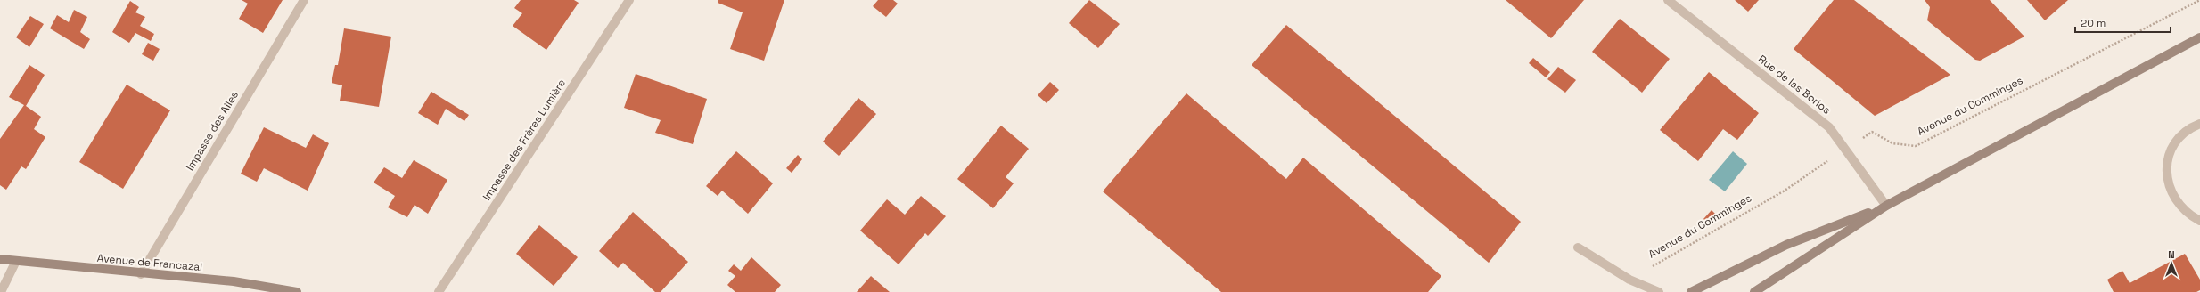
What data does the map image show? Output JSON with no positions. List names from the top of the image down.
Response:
{
  "streets": {
    "main road": ["Avenue de Francazal"],
    "street": ["Rue de las Borios", "Impasse des Ailes", "Impasse des Frères Lumière"],
    "path": ["Avenue du Comminges"]
  },
  "crossings": [
    ["Rue de las Borios", "Avenue du Comminges"],
    ["Impasse des Ailes", "Avenue de Francazal"]
  ],
  "scale_bar": "20 m",
  "north": "top"
}
